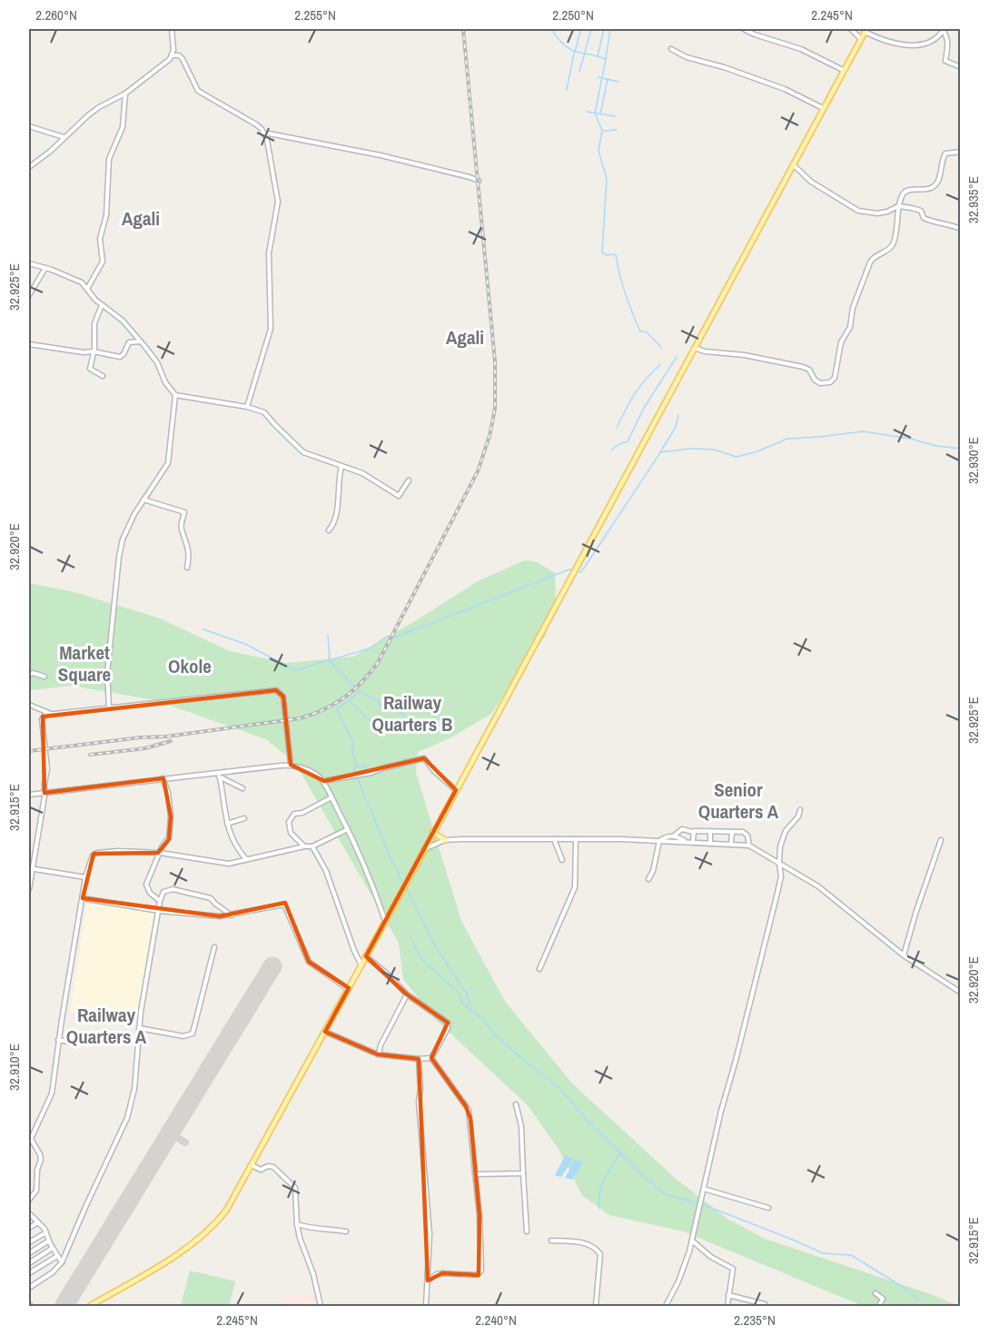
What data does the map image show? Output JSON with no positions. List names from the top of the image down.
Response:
{
  "districts": [
    "Agali",
    "Agali",
    "Market Square",
    "Okole",
    "Railway Quarters B",
    "Senior Quarters A",
    "Railway Quarters A"
  ],
  "coordinates": [
    "2.260°N",
    "2.255°N",
    "2.250°N",
    "2.245°N",
    "32.935°E",
    "32.925°E",
    "32.930°E",
    "32.920°E",
    "32.915°E",
    "32.910°E",
    "2.240°N",
    "2.235°N"
  ]
}
